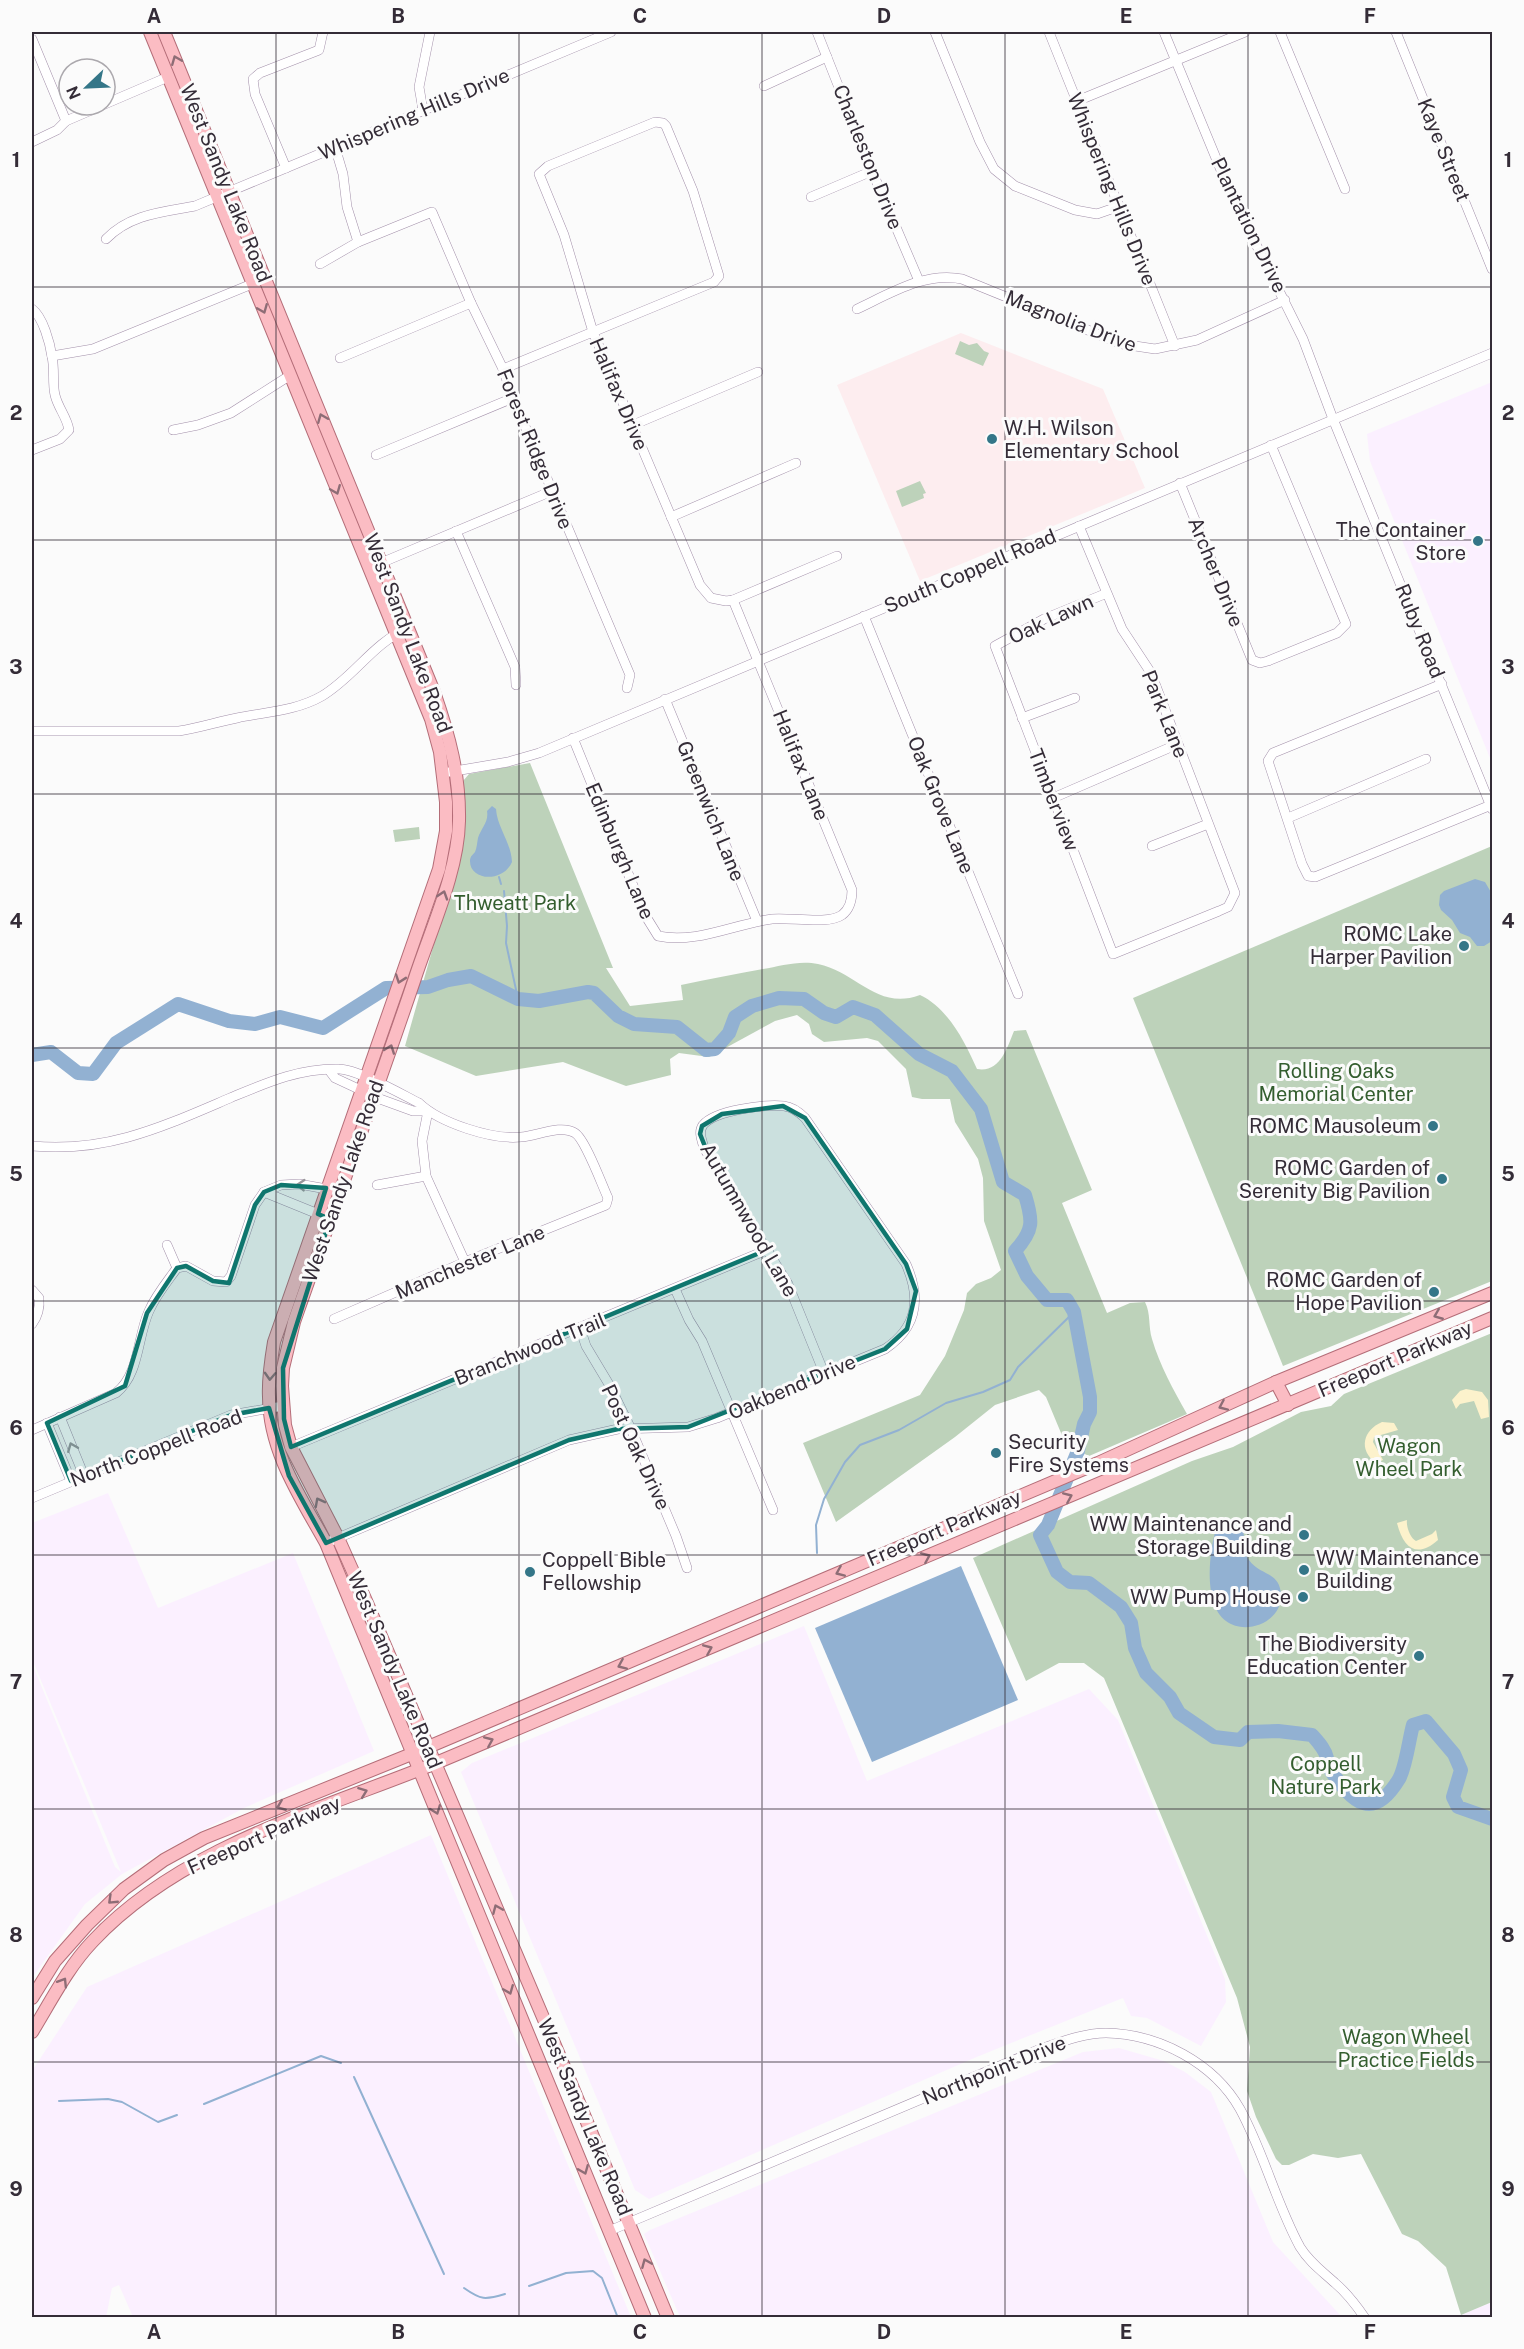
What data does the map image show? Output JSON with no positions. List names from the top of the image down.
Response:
{
  "streets": {
    "main road": ["West Sandy Lake Road", "Freeport Parkway"],
    "street": [
      "Whispering Hills Drive",
      "Kaye Street",
      "Charleston Drive",
      "Plantation Drive",
      "Magnolia Drive",
      "Halifax Drive",
      "Forest Ridge Drive",
      "South Coppell Road",
      "Archer Drive",
      "Oak Lawn",
      "Ruby Road",
      "Park Lane",
      "Halifax Lane",
      "Timberview",
      "Oak Grove Lane",
      "Greenwich Lane",
      "Edinburgh Lane",
      "Autumnwood Lane",
      "Manchester Lane",
      "Branchwood Trail",
      "Oakbend Drive",
      "Post Oak Drive",
      "North Coppell Road",
      "Northpoint Drive"
    ]
  },
  "crossings": [
    ["Whispering Hills Drive", "West Sandy Lake Road"],
    ["Whispering Hills Drive", "Magnolia Drive"],
    ["Charleston Drive", "Magnolia Drive"],
    ["West Sandy Lake Road", "South Coppell Road"],
    ["West Sandy Lake Road", "Branchwood Trail"],
    ["West Sandy Lake Road", "Freeport Parkway"],
    ["West Sandy Lake Road", "Oakbend Drive"],
    ["West Sandy Lake Road", "North Coppell Road"],
    ["West Sandy Lake Road", "Northpoint Drive"],
    ["Plantation Drive", "Magnolia Drive"],
    ["Plantation Drive", "South Coppell Road"],
    ["Plantation Drive", "Ruby Road"],
    ["Halifax Drive", "Halifax Lane"],
    ["South Coppell Road", "Archer Drive"],
    ["South Coppell Road", "Ruby Road"],
    ["South Coppell Road", "Park Lane"],
    ["South Coppell Road", "Halifax Lane"],
    ["South Coppell Road", "Oak Grove Lane"],
    ["South Coppell Road", "Greenwich Lane"],
    ["South Coppell Road", "Edinburgh Lane"],
    ["Oak Lawn", "Park Lane"],
    ["Oak Lawn", "Timberview"],
    ["Park Lane", "Timberview"],
    ["Halifax Lane", "Edinburgh Lane"],
    ["Greenwich Lane", "Edinburgh Lane"],
    ["Autumnwood Lane", "Branchwood Trail"],
    ["Autumnwood Lane", "Oakbend Drive"],
    ["Branchwood Trail", "Post Oak Drive"],
    ["Oakbend Drive", "Post Oak Drive"]
  ],
  "parks": [
    "Thweatt Park",
    "Rolling Oaks Memorial Center",
    "Wagon Wheel Park",
    "Coppell Nature Park",
    "Wagon Wheel Practice Fields"
  ],
  "places": [
    "W.H. Wilson Elementary School",
    "The Container Store",
    "ROMC Lake Harper Pavilion",
    "ROMC Mausoleum",
    "ROMC Garden of Serenity Big Pavilion",
    "ROMC Garden of Hope Pavilion",
    "Security Fire Systems",
    "WW Maintenance and Storage Building",
    "WW Maintenance Building",
    "Coppell Bible Fellowship",
    "WW Pump House",
    "The Biodiversity Education Center"
  ],
  "north": "bottom left",
  "grid": {
    "columns": [
      "A",
      "B",
      "C",
      "D",
      "E",
      "F"
    ],
    "rows": [
      "1",
      "2",
      "3",
      "4",
      "5",
      "6",
      "7",
      "8",
      "9"
    ]
  }
}
